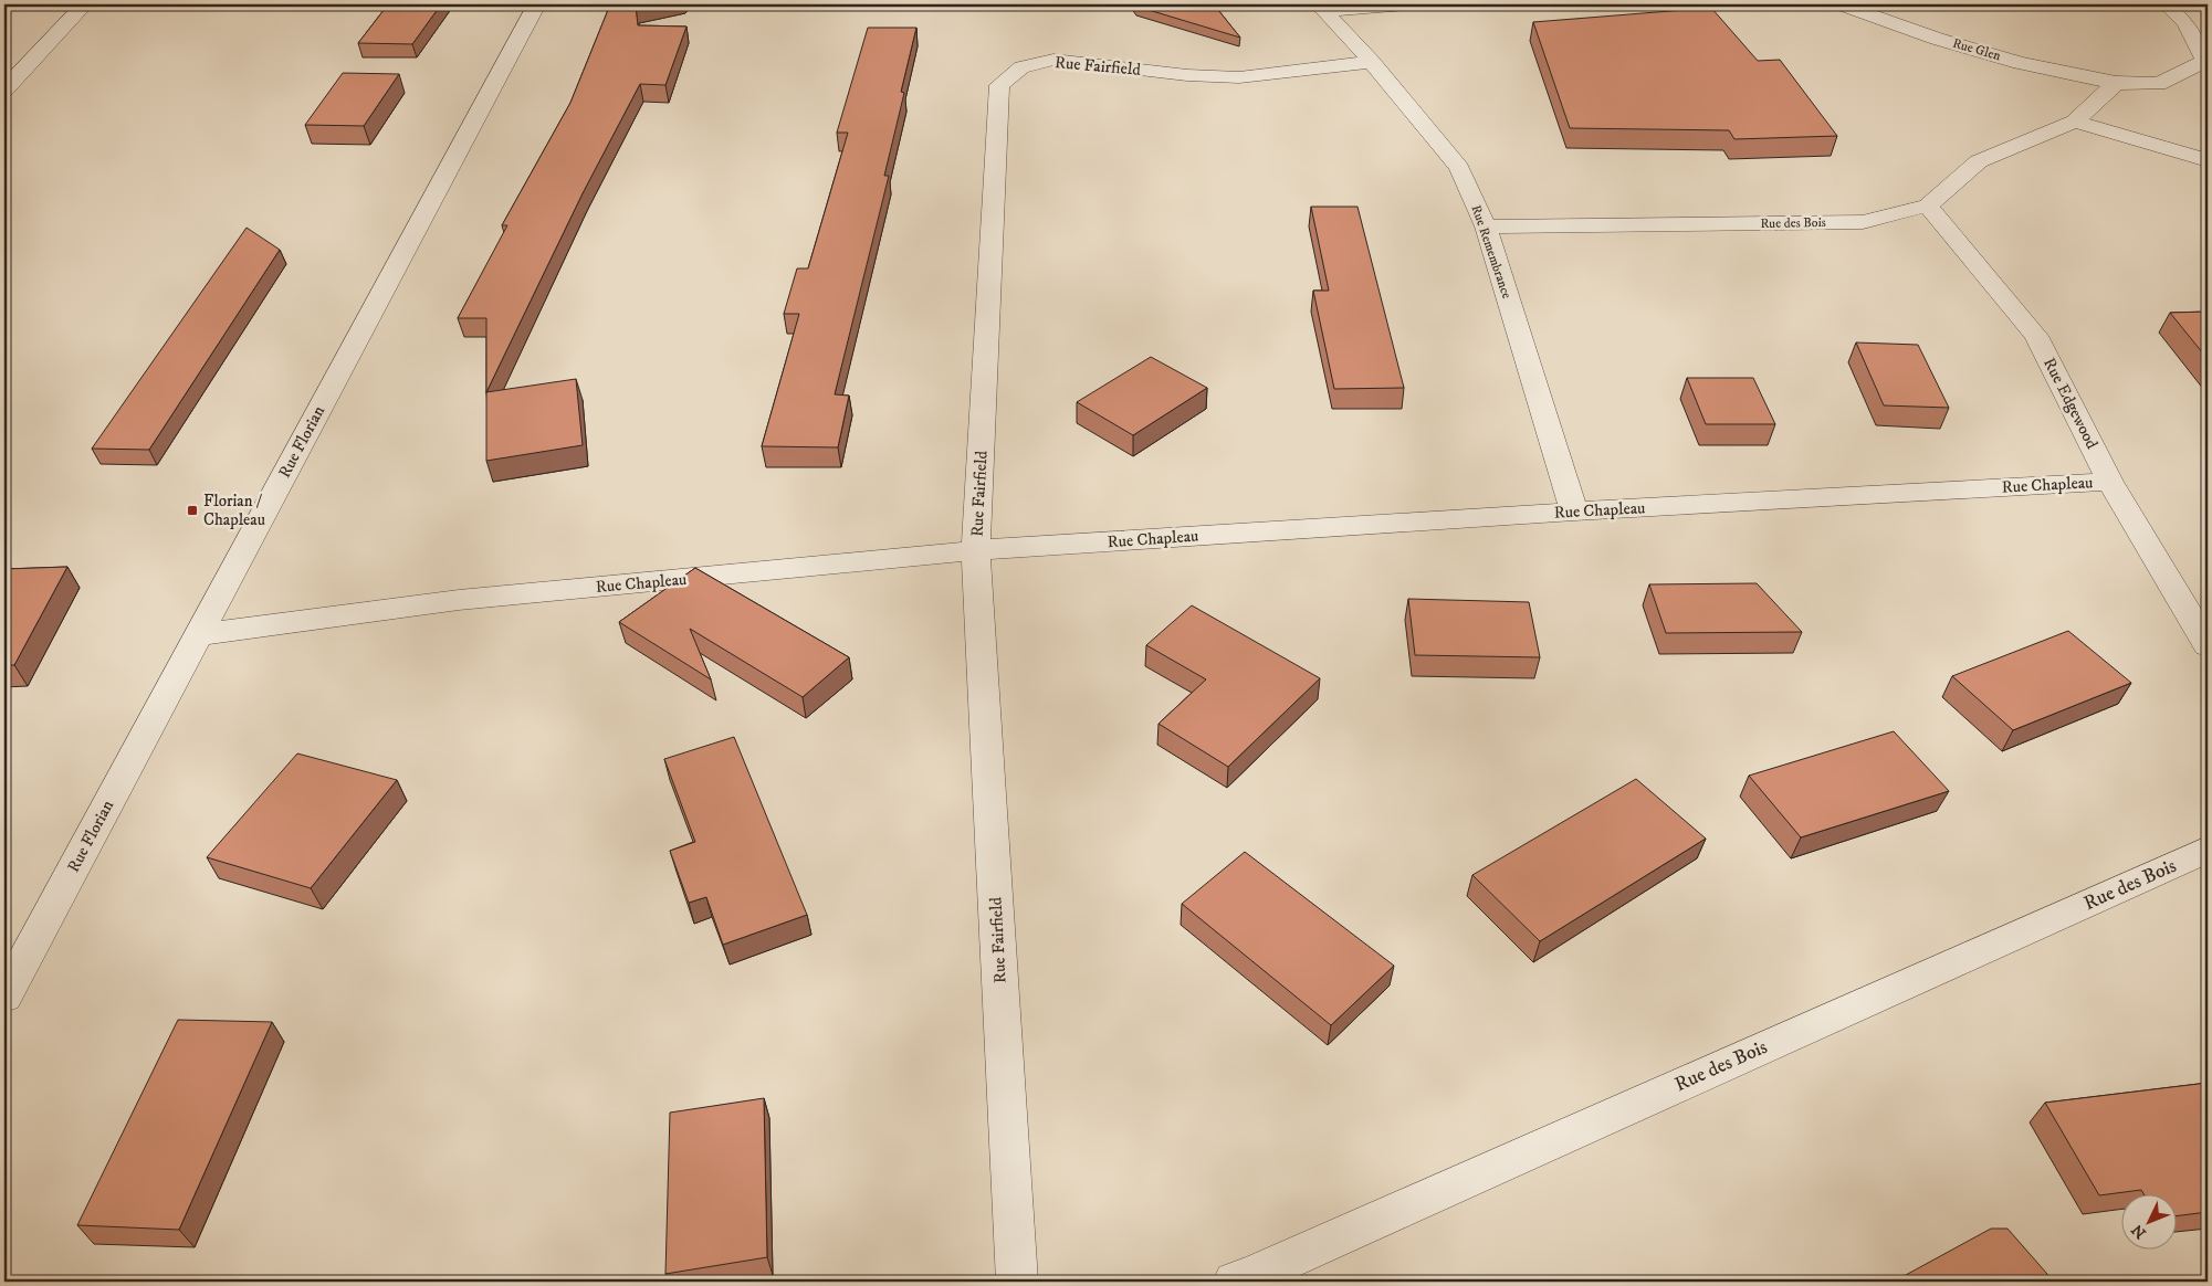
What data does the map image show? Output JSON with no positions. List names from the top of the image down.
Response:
{
  "streets": {
    "street": [
      "Rue Glen",
      "Rue Fairfield",
      "Rue des Bois",
      "Rue Remembrance",
      "Rue Edgewood",
      "Rue Florian",
      "Rue Chapleau"
    ]
  },
  "crossings": [
    ["Rue Glen", "Rue des Bois"],
    ["Rue Fairfield", "Rue Remembrance"],
    ["Rue Fairfield", "Rue Chapleau"],
    ["Rue des Bois", "Rue Remembrance"],
    ["Rue des Bois", "Rue Edgewood"],
    ["Rue Remembrance", "Rue Chapleau"],
    ["Rue Edgewood", "Rue Chapleau"],
    ["Rue Florian", "Rue Chapleau"]
  ],
  "places": {
    "transit": ["Florian / Chapleau"]
  },
  "north": "bottom left"
}
